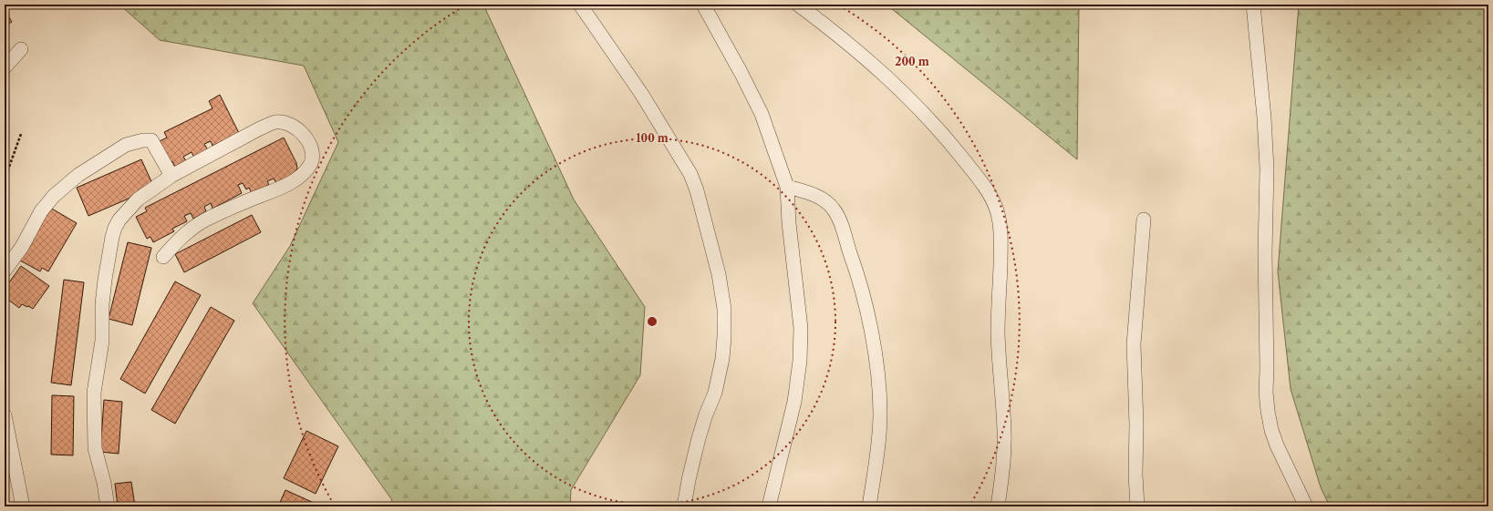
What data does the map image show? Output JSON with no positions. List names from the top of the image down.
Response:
{
  "rings": ["200 m", "100 m"]
}
